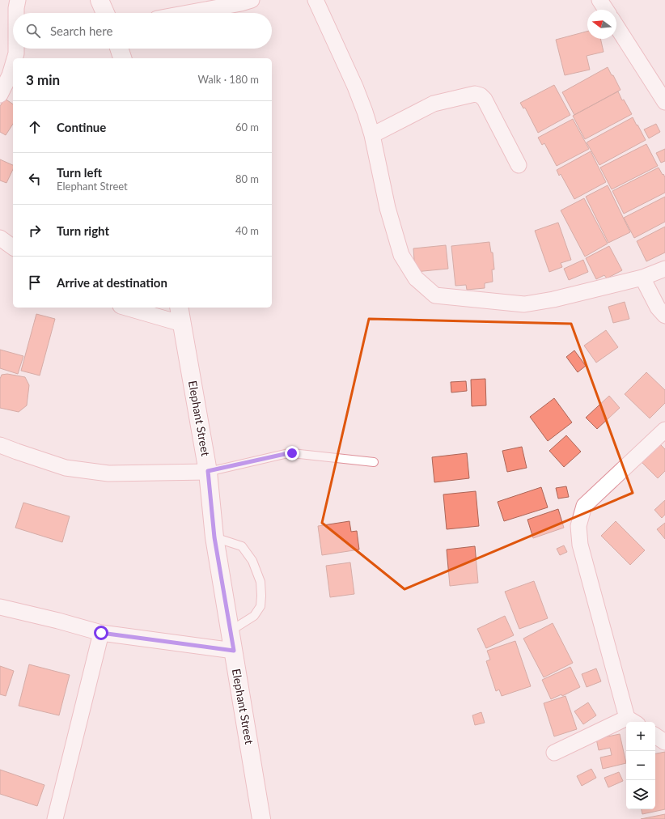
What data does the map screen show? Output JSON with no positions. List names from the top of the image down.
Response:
{
  "streets": {
    "main road": ["Elephant Street"]
  },
  "north": "left",
  "page": {
    "search": "Search here",
    "heading": ["3 min", "Walk · 180 m"],
    "list": [
      ["Continue", "60 m"],
      ["Turn left", "Elephant Street", "80 m"],
      ["Turn right", "40 m"],
      "Arrive at destination"
    ],
    "map_buttons": ["+", "−"]
  }
}
